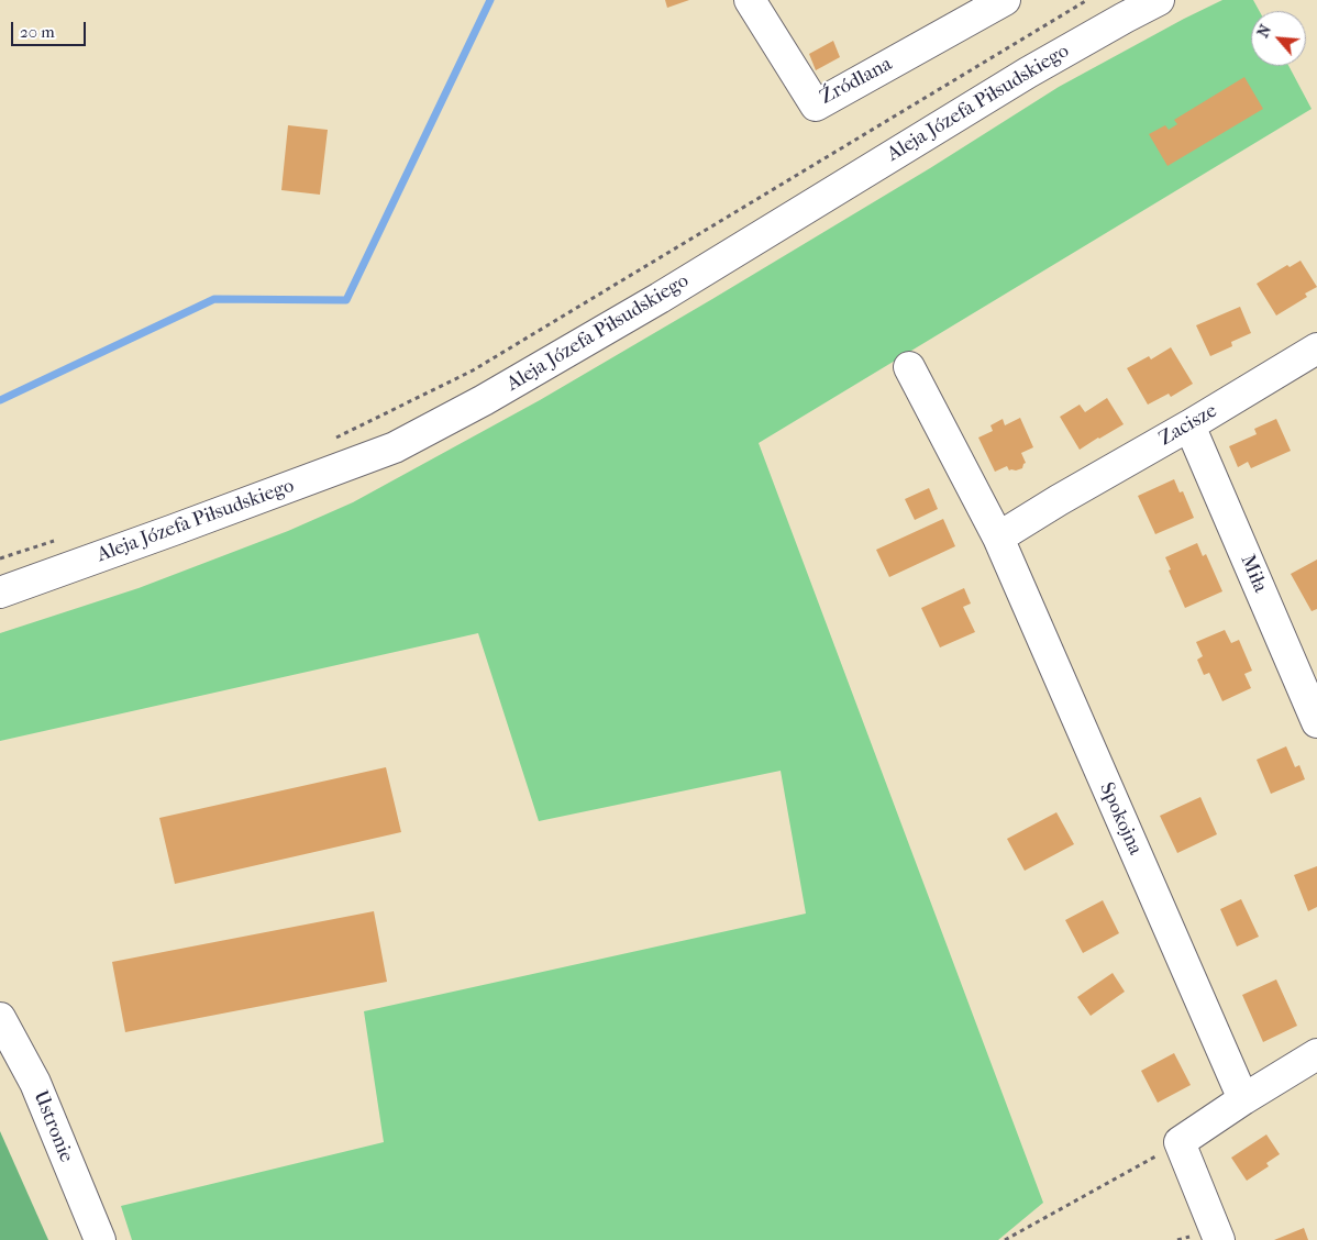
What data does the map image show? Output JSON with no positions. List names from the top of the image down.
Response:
{
  "streets": {
    "street": [
      "Źródlana",
      "Aleja Józefa Piłsudskiego",
      "Zacisze",
      "Miła",
      "Spokojna",
      "Ustronie"
    ]
  },
  "crossings": [
    ["Zacisze", "Miła"],
    ["Zacisze", "Spokojna"]
  ],
  "scale_bar": "20 m",
  "north": "top left"
}
